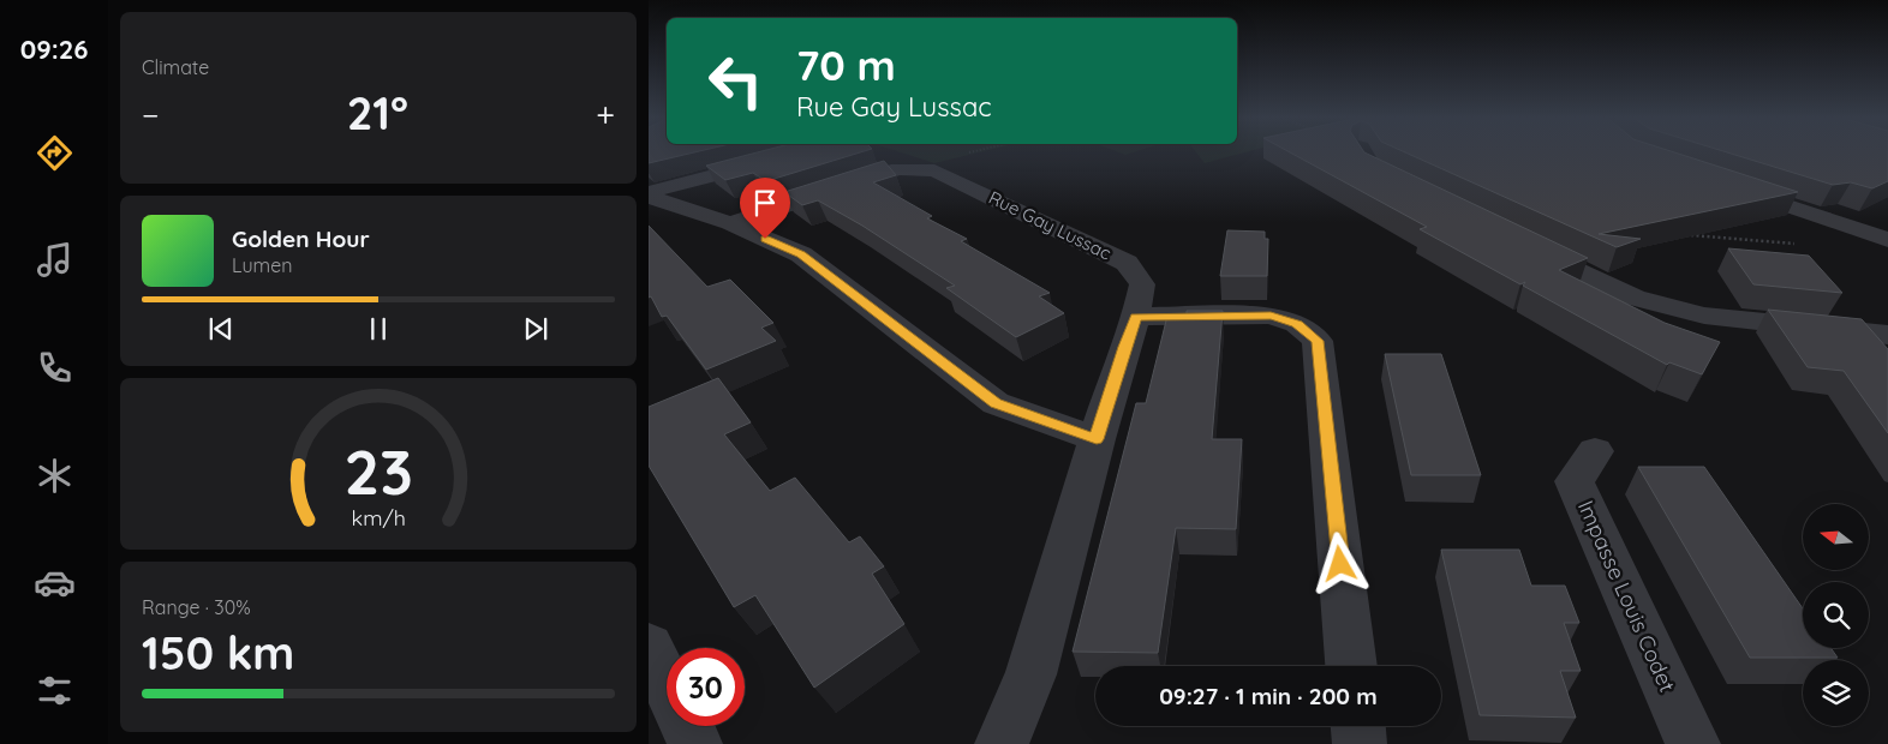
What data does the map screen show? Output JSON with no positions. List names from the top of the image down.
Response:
{
  "streets": {
    "street": ["Rue Gay Lussac", "Impasse Louis Codet"]
  },
  "north": "left",
  "page": {
    "tabs": "09:26",
    "tile": [
      "Climate",
      ["Range · 30%", "150 km"]
    ],
    "turn": ["70 m", "Rue Gay Lussac"],
    "heat": ["−", "21°", "+"],
    "song": ["Golden Hour", "Lumen"],
    "limit": "30",
    "trip": "09:27 · 1 min · 200 m",
    "gauge": ["23", "km/h"]
  }
}
